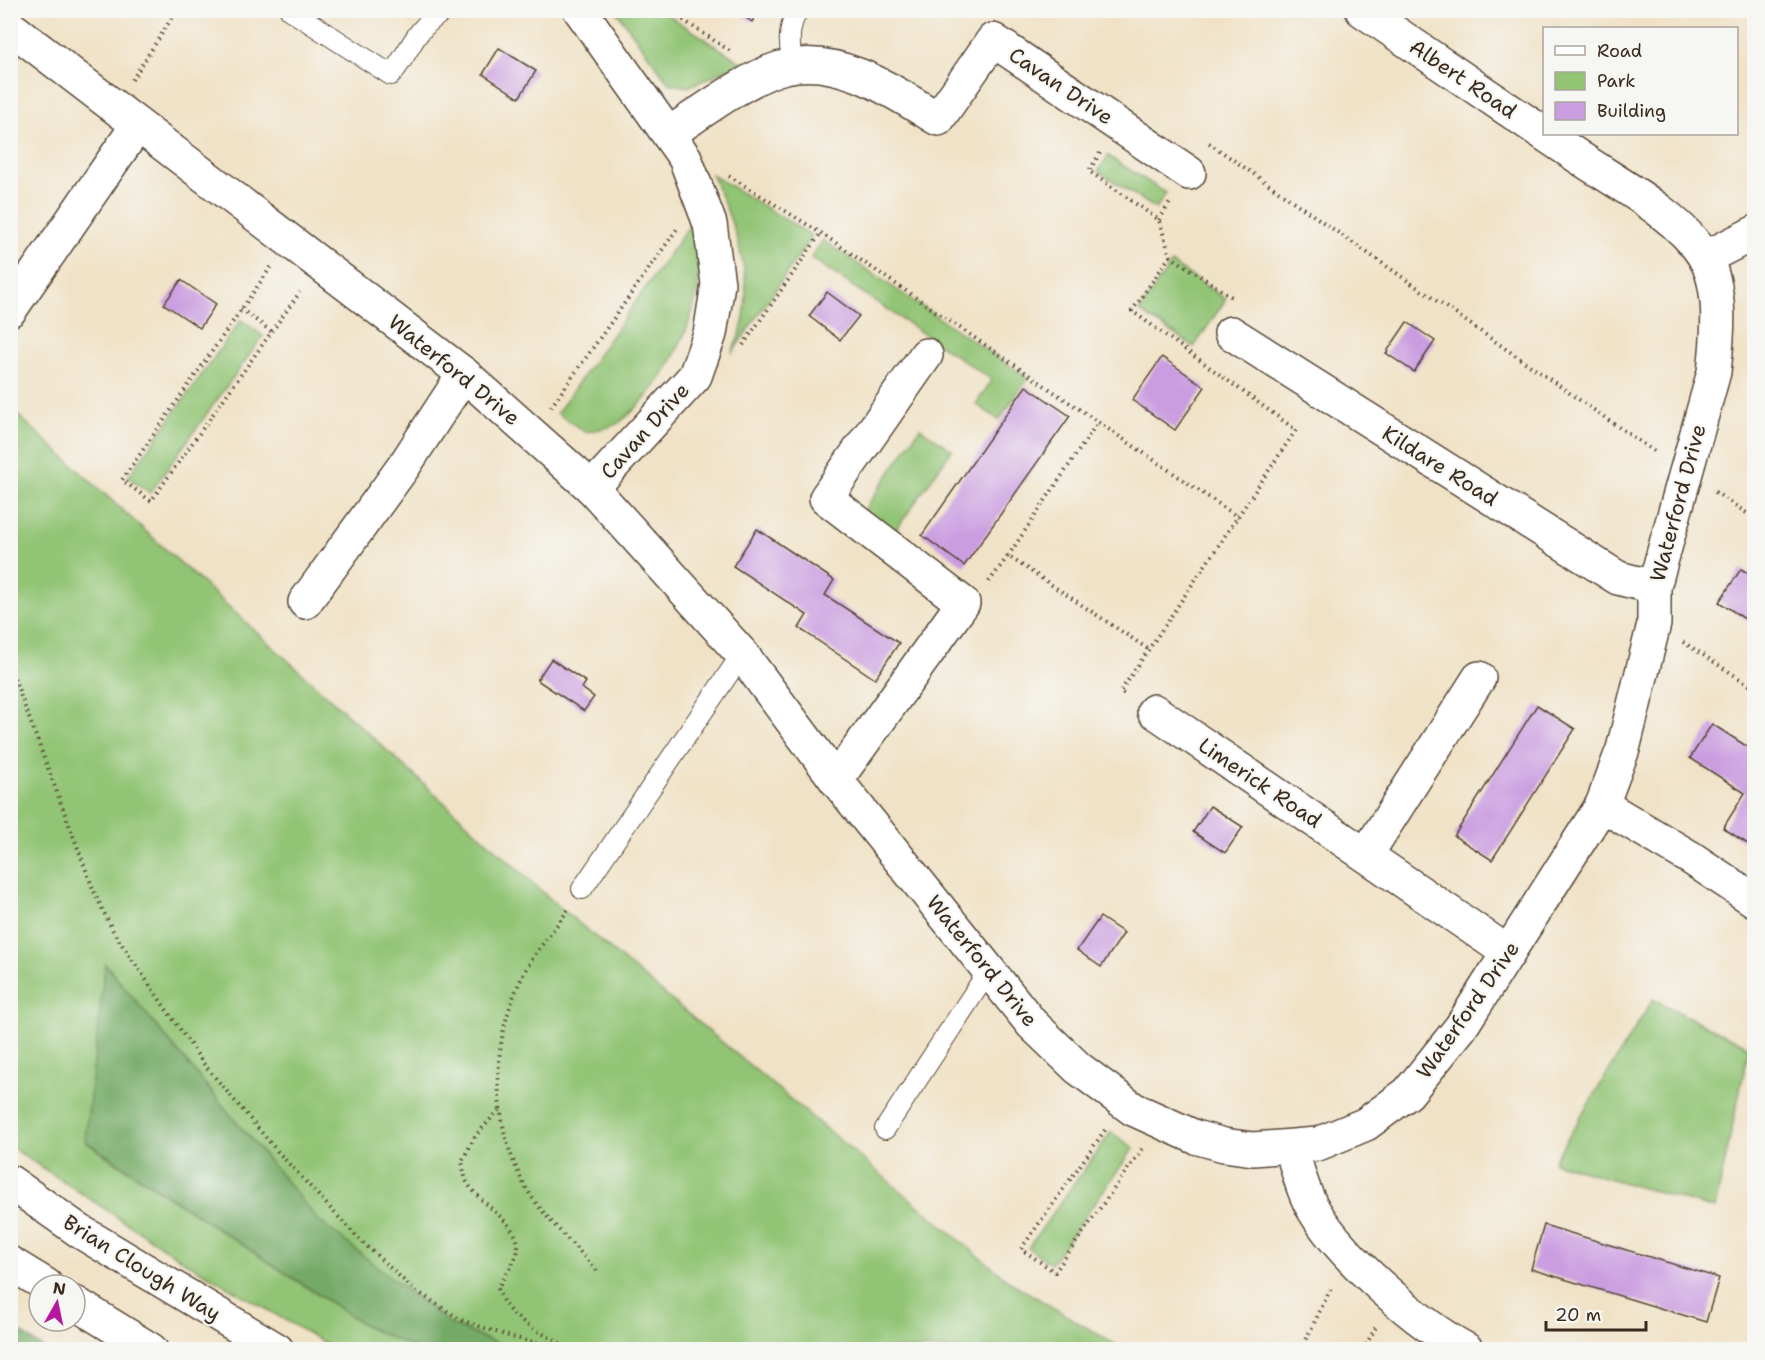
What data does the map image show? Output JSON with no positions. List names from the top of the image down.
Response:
{
  "streets": {
    "main road": [
      "Albert Road",
      "Cavan Drive",
      "Waterford Drive",
      "Kildare Road",
      "Limerick Road",
      "Brian Clough Way"
    ]
  },
  "crossings": [
    ["Albert Road", "Waterford Drive"],
    ["Cavan Drive", "Waterford Drive"],
    ["Waterford Drive", "Kildare Road"],
    ["Waterford Drive", "Limerick Road"]
  ],
  "legend": ["Road", "Park", "Building"],
  "scale_bar": "20 m",
  "north": "top"
}
